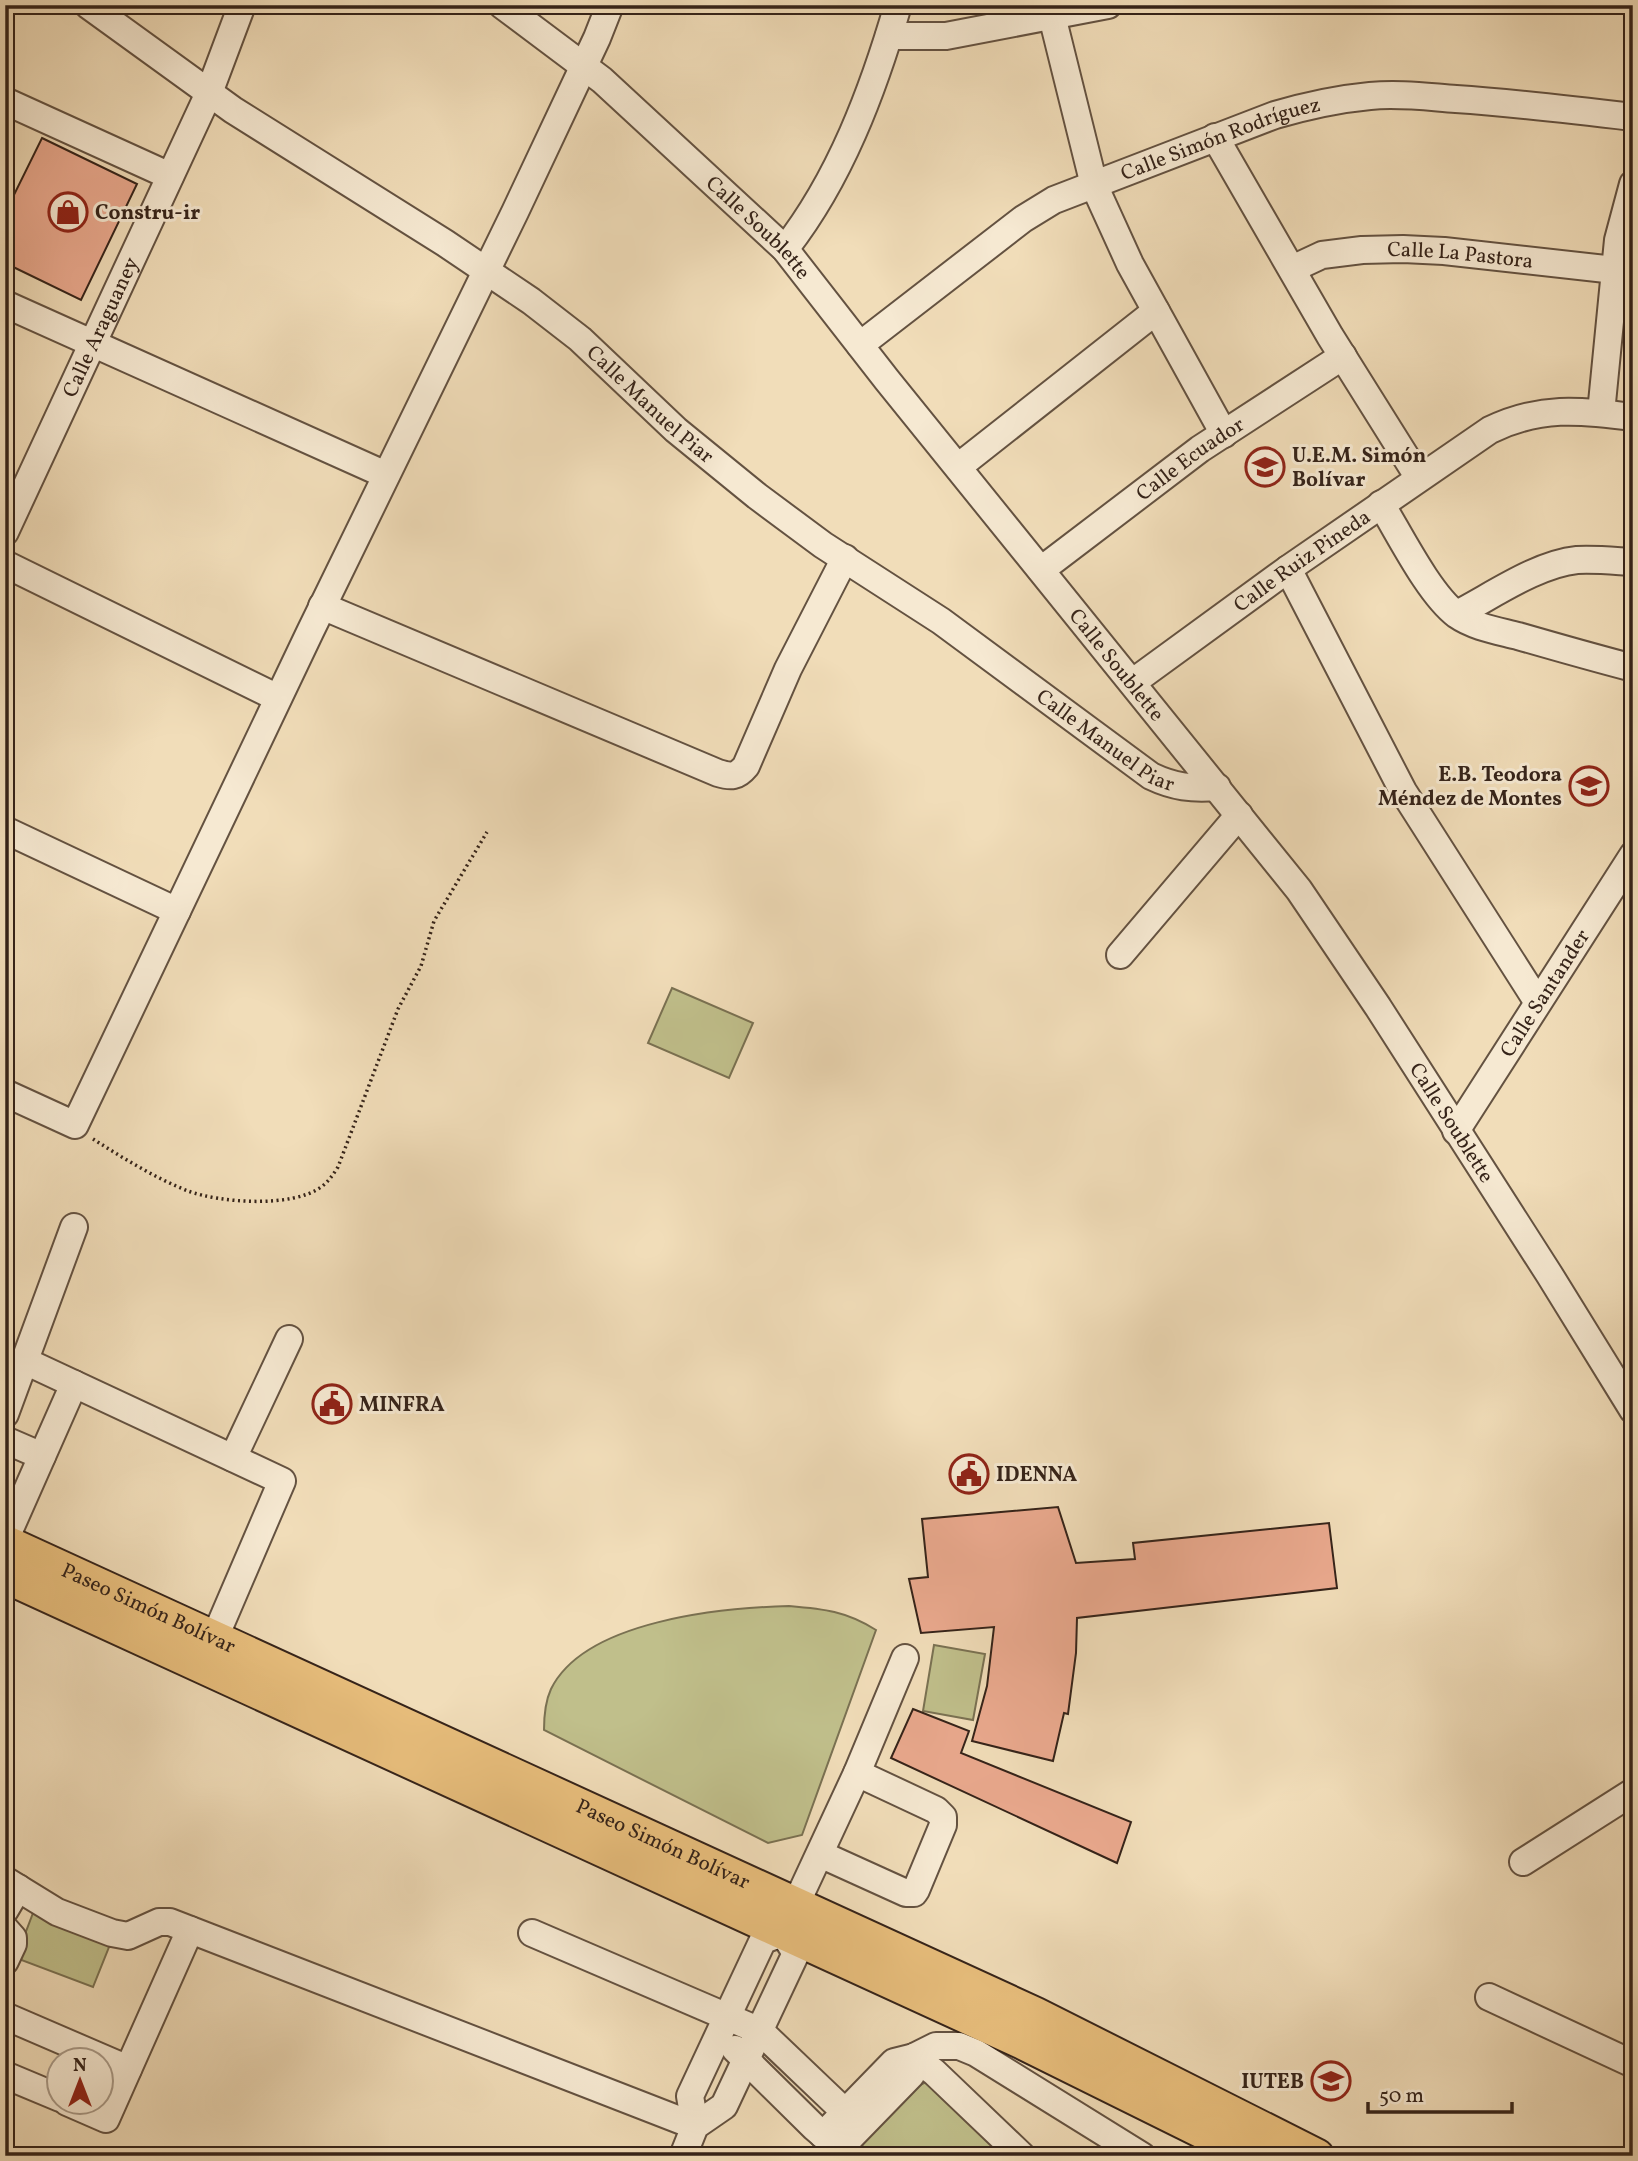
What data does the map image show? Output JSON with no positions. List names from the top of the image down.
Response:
{
  "streets": {
    "main road": ["Paseo Simón Bolívar"],
    "street": [
      "Calle Simón Rodríguez",
      "Calle Soublette",
      "Calle La Pastora",
      "Calle Araguaney",
      "Calle Manuel Piar",
      "Calle Ecuador",
      "Calle Ruiz Pineda",
      "Calle Santander"
    ]
  },
  "crossings": [
    ["Calle Simón Rodríguez", "Calle Soublette"],
    ["Calle Soublette", "Calle Manuel Piar"],
    ["Calle Soublette", "Calle Ecuador"],
    ["Calle Soublette", "Calle Ruiz Pineda"],
    ["Calle Soublette", "Calle Santander"],
    ["Calle Araguaney", "Calle Manuel Piar"]
  ],
  "places": {
    "shop": ["Constru-ir"],
    "school or university": ["U.E.M. Simón Bolívar", "E.B. Teodora Méndez de Montes", "IUTEB"],
    "public building": ["MINFRA", "IDENNA"]
  },
  "scale_bar": "50 m",
  "north": "top"
}
